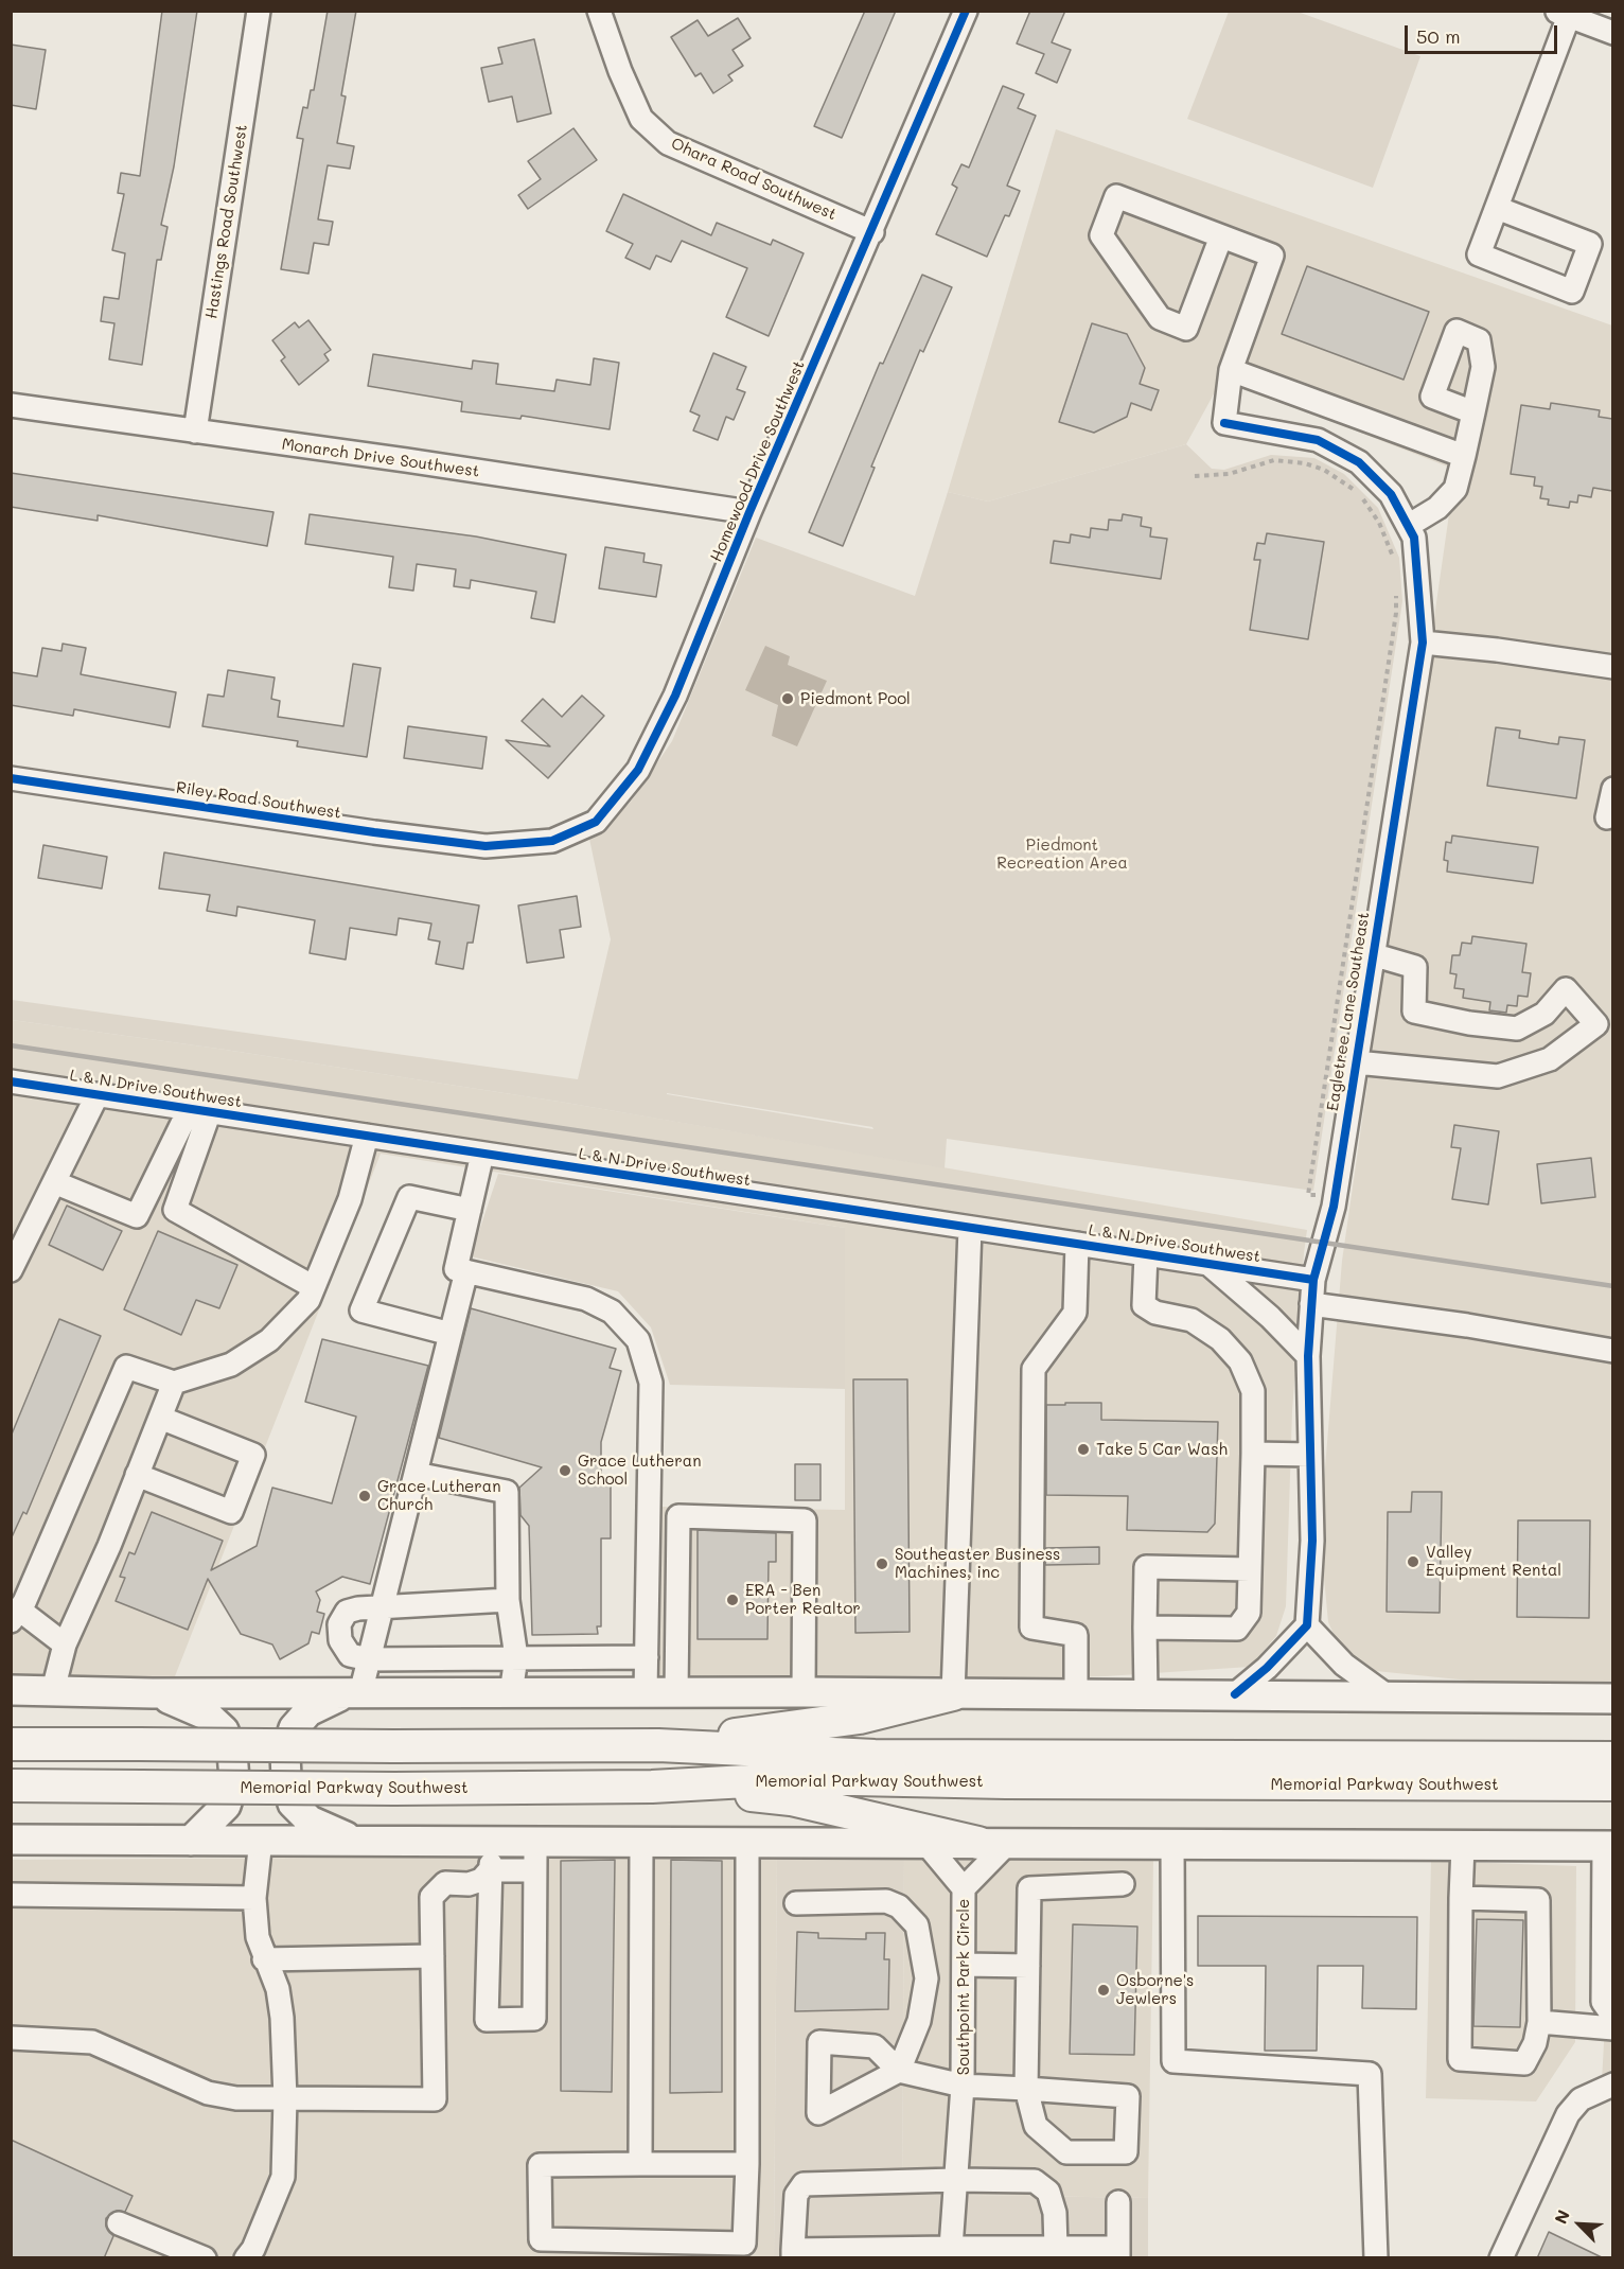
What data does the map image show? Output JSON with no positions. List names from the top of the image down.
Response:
{
  "streets": {
    "highway": ["Memorial Parkway Southwest"],
    "street": [
      "Ohara Road Southwest",
      "Hastings Road Southwest",
      "Monarch Drive Southwest",
      "Homewood Drive Southwest",
      "Riley Road Southwest",
      "Eagletree Lane Southeast",
      "L & N Drive Southwest",
      "Southpoint Park Circle"
    ]
  },
  "crossings": [
    ["Ohara Road Southwest", "Homewood Drive Southwest"],
    ["Hastings Road Southwest", "Monarch Drive Southwest"],
    ["Monarch Drive Southwest", "Homewood Drive Southwest"],
    ["Homewood Drive Southwest", "Riley Road Southwest"],
    ["Eagletree Lane Southeast", "L & N Drive Southwest"]
  ],
  "parks": ["Piedmont Recreation Area"],
  "places": [
    "Piedmont Pool",
    "Take 5 Car Wash",
    "Grace Lutheran School",
    "Grace Lutheran Church",
    "Valley Equipment Rental",
    "Southeaster Business Machines, inc",
    "ERA - Ben Porter Realtor",
    "Osborne's Jewlers"
  ],
  "scale_bar": "50 m",
  "north": "top left"
}
